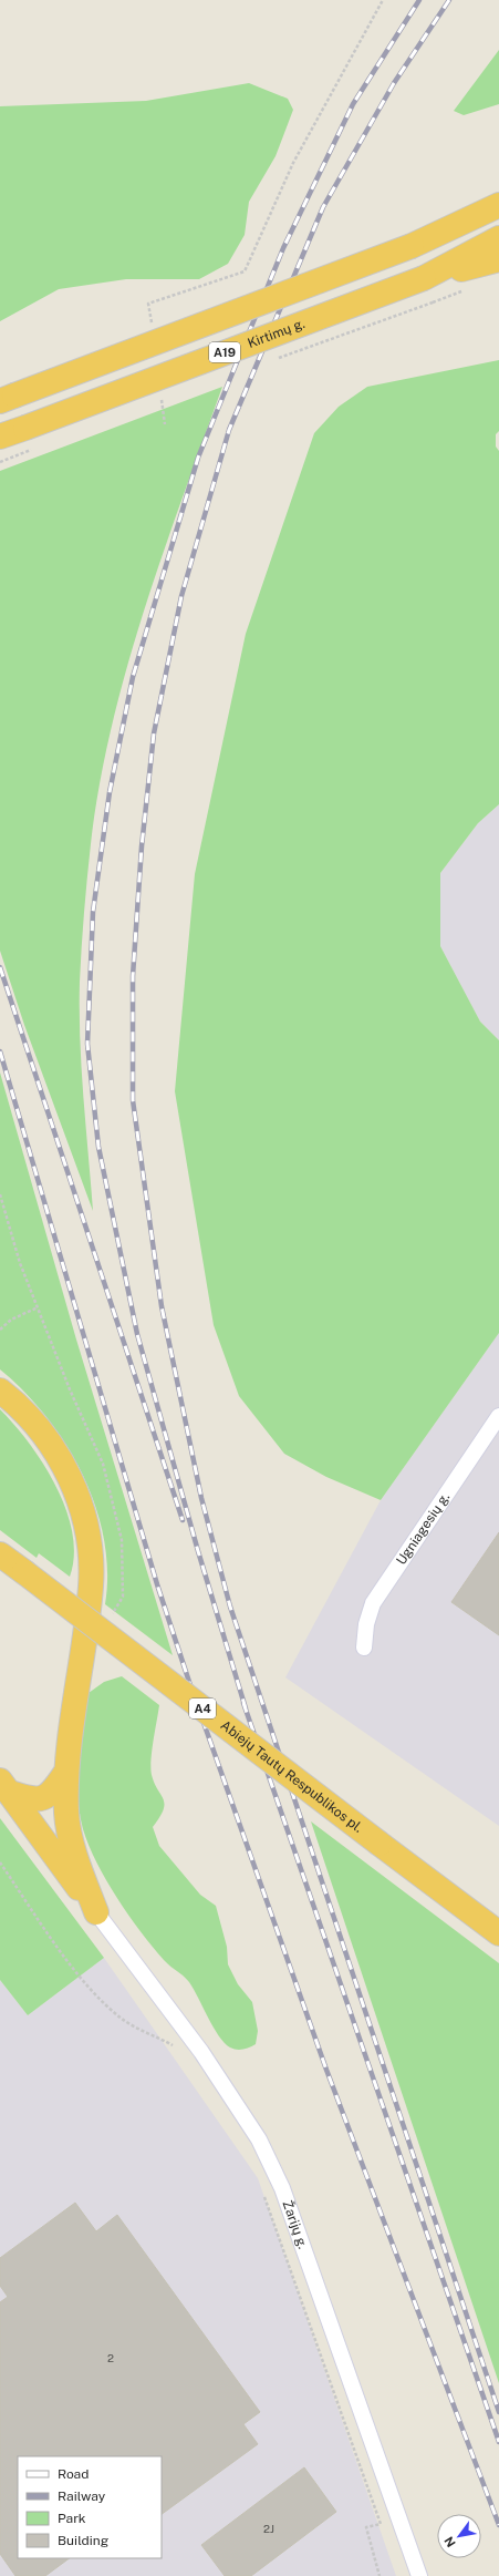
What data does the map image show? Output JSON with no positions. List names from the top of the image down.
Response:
{
  "streets": {
    "highway": [
      "Kirtimų g.",
      "A19",
      "A4",
      "Abiejų Tautų Respublikos pl."
    ],
    "street": ["Ugniagesių g.", "Žarijų g."]
  },
  "house_numbers": ["2", "2J"],
  "legend": [
    "Road",
    "Railway",
    "Park",
    "Building"
  ],
  "north": "bottom left"
}
